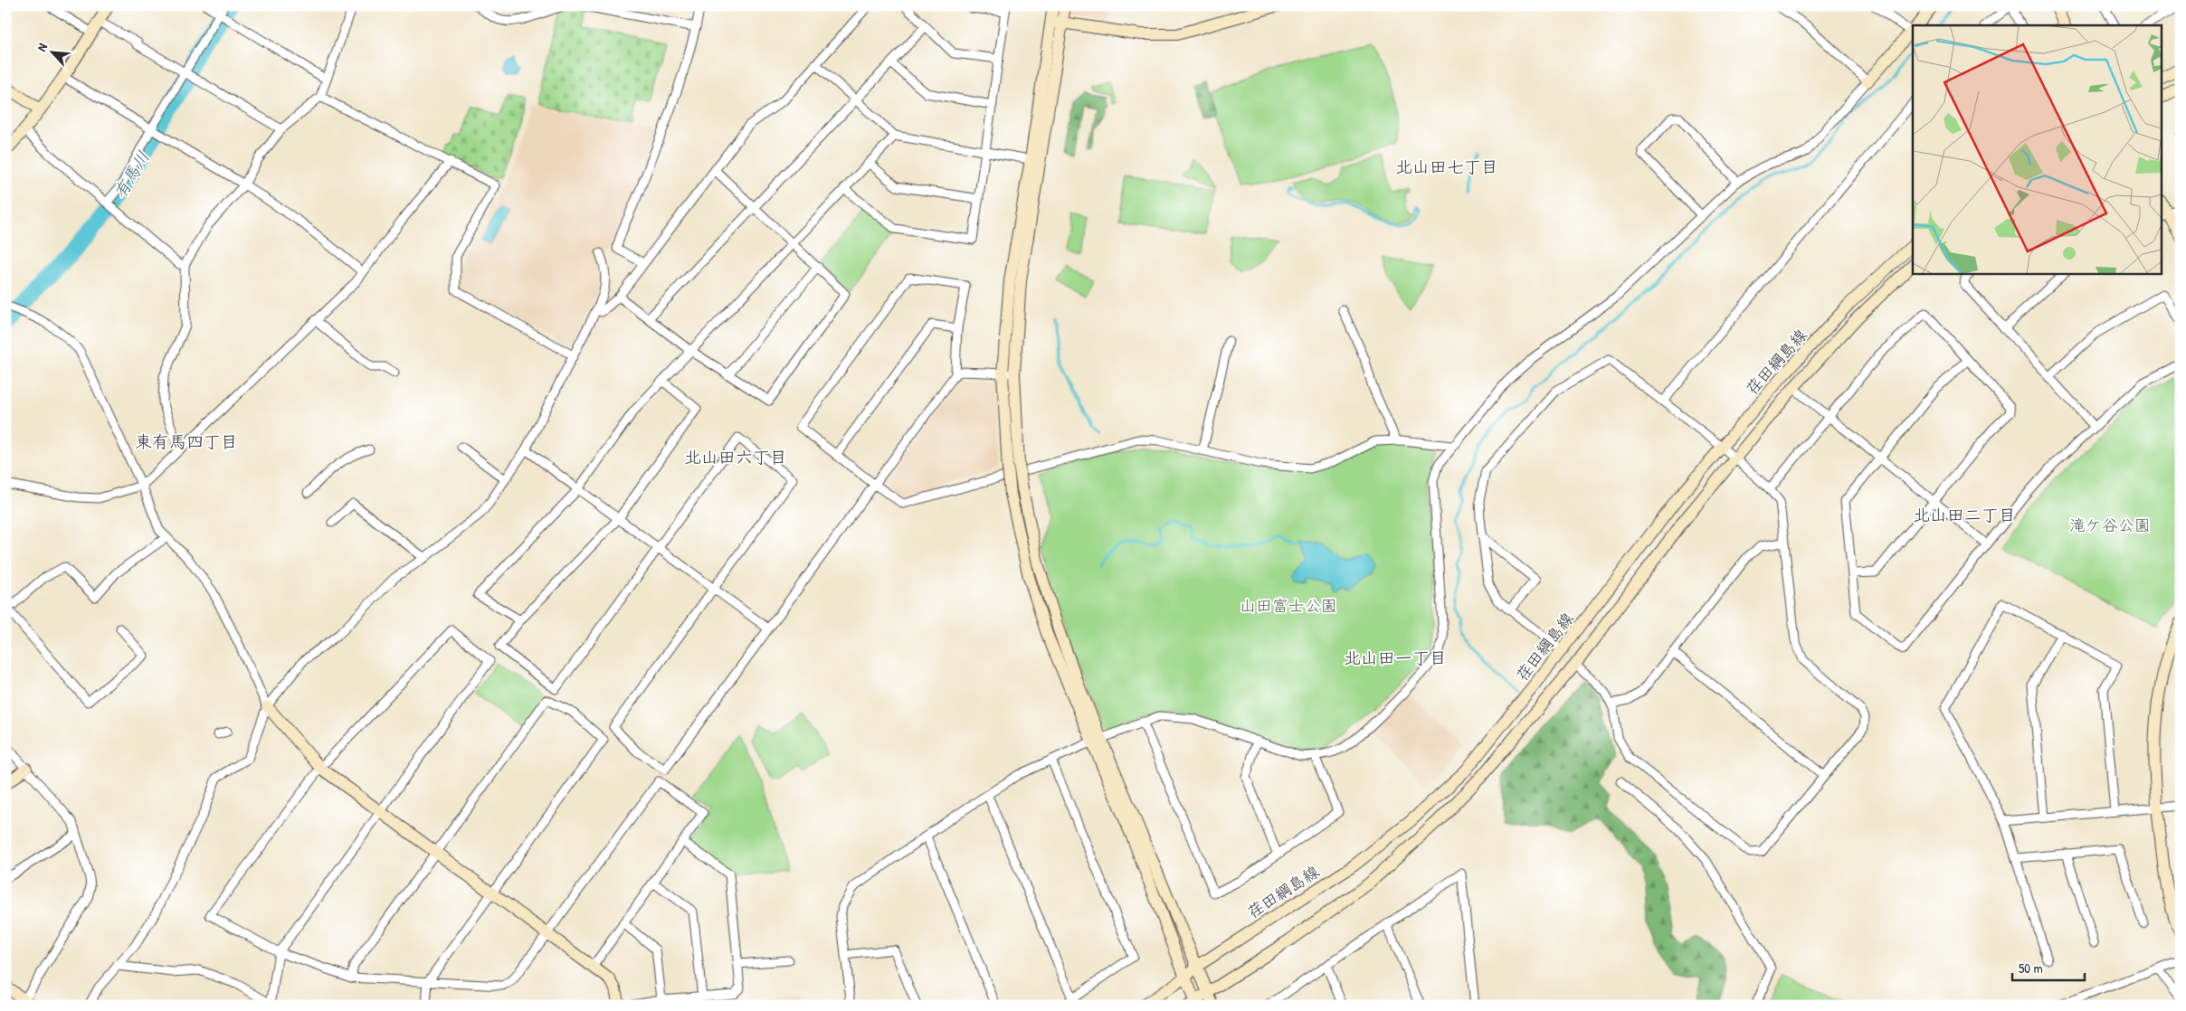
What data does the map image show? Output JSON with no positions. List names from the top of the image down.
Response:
{
  "streets": {
    "street": ["荏田綱島線"]
  },
  "districts": [
    "北山田七丁目",
    "東有馬四丁目",
    "北山田六丁目",
    "北山田二丁目",
    "北山田一丁目"
  ],
  "water": ["有馬川"],
  "parks": ["滝ケ谷公園", "山田富士公園"],
  "scale_bar": "50 m",
  "north": "top left"
}
